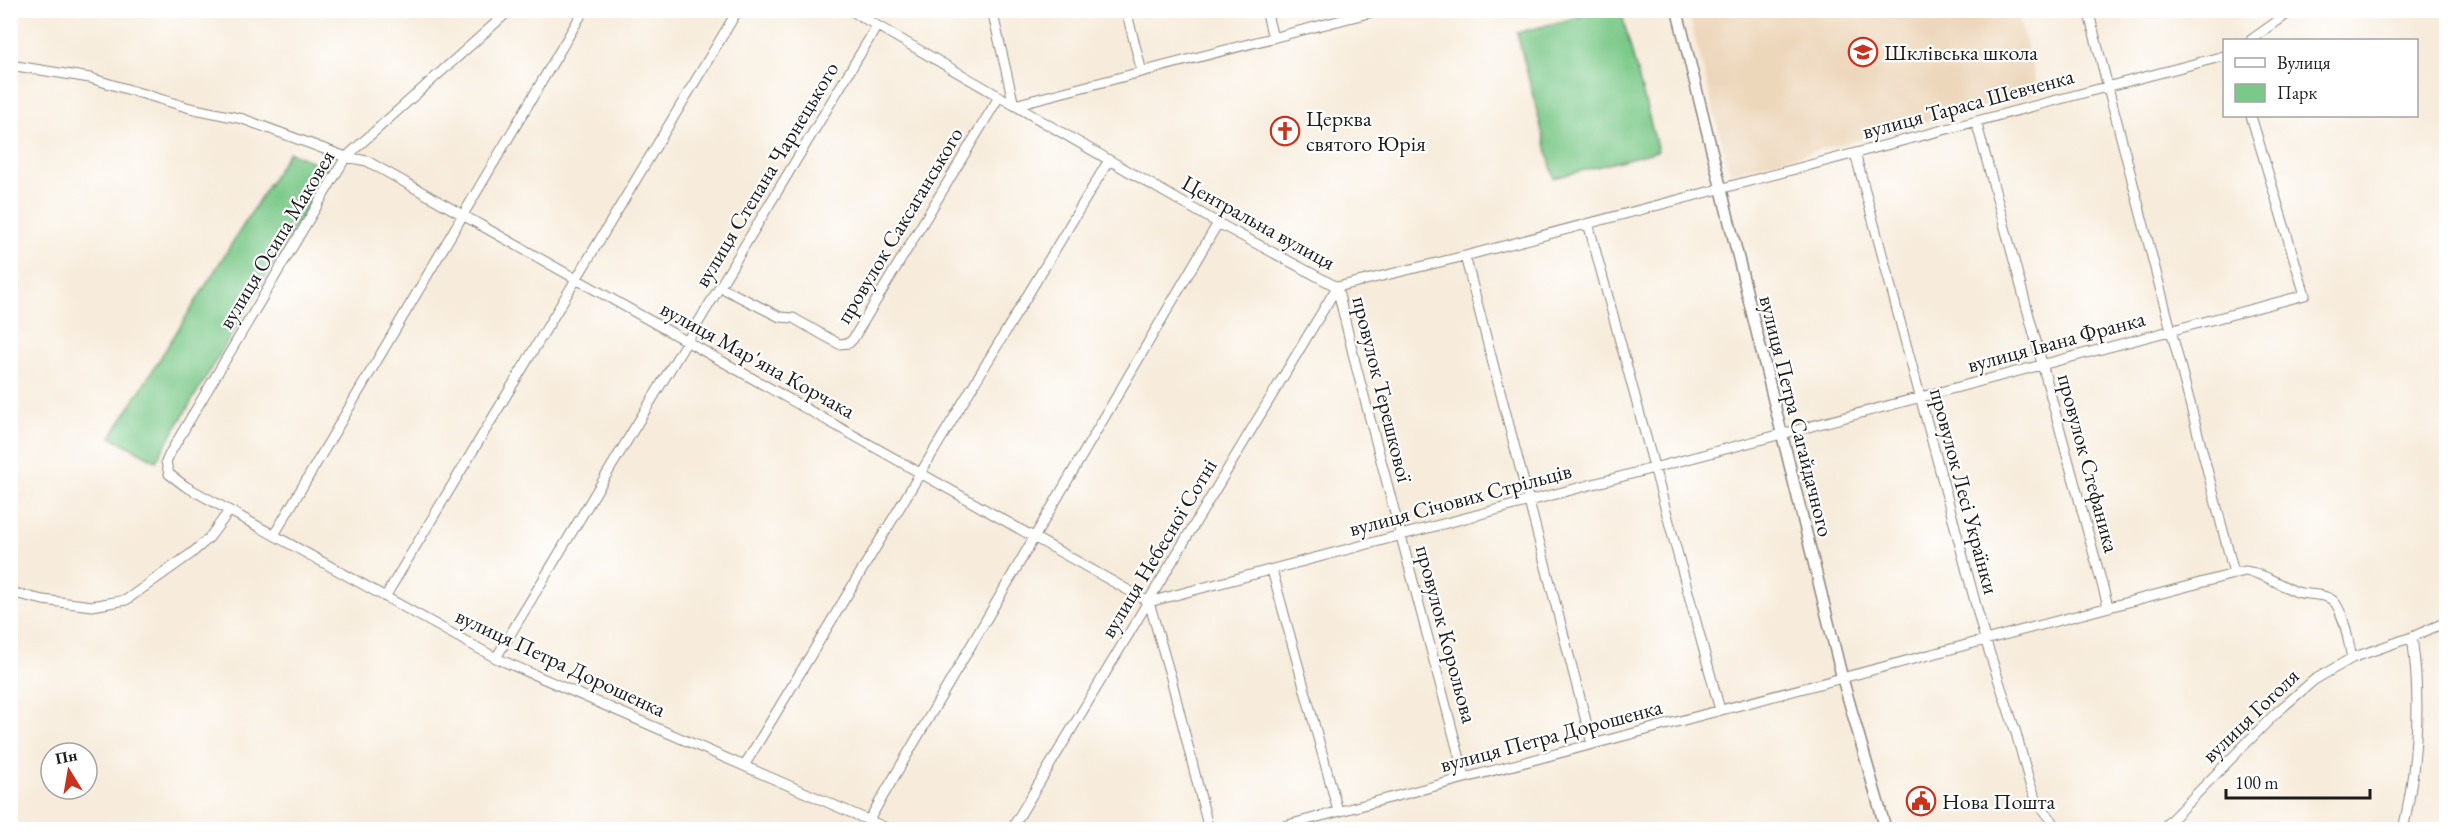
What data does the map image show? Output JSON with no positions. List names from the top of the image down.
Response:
{
  "streets": {
    "street": [
      "вулиця Тараса Шевченка",
      "вулиця Степана Чарнецького",
      "Центральна вулиця",
      "провулок Саксаганського",
      "вулиця Осипа Маковея",
      "вулиця Івана Франка",
      "вулиця Мар'яна Корчака",
      "провулок Терешкової",
      "вулиця Петра Сагайдачного",
      "провулок Стефаника",
      "провулок Лесі Українки",
      "вулиця Січових Стрільців",
      "вулиця Небесної Сотні",
      "провулок Корольова",
      "вулиця Петра Дорошенка",
      "вулиця Гоголя"
    ]
  },
  "crossings": [
    ["вулиця Тараса Шевченка", "Центральна вулиця"],
    ["вулиця Тараса Шевченка", "вулиця Петра Сагайдачного"],
    ["вулиця Тараса Шевченка", "провулок Стефаника"],
    ["вулиця Тараса Шевченка", "провулок Лесі Українки"],
    ["вулиця Степана Чарнецького", "Центральна вулиця"],
    ["вулиця Степана Чарнецького", "провулок Саксаганського"],
    ["вулиця Степана Чарнецького", "вулиця Мар'яна Корчака"],
    ["вулиця Степана Чарнецького", "вулиця Петра Дорошенка"],
    ["Центральна вулиця", "провулок Саксаганського"],
    ["Центральна вулиця", "провулок Терешкової"],
    ["Центральна вулиця", "вулиця Петра Сагайдачного"],
    ["Центральна вулиця", "вулиця Небесної Сотні"],
    ["вулиця Осипа Маковея", "вулиця Мар'яна Корчака"],
    ["вулиця Осипа Маковея", "вулиця Петра Дорошенка"],
    ["вулиця Івана Франка", "вулиця Петра Сагайдачного"],
    ["вулиця Івана Франка", "провулок Стефаника"],
    ["вулиця Івана Франка", "провулок Лесі Українки"],
    ["вулиця Івана Франка", "вулиця Січових Стрільців"],
    ["вулиця Мар'яна Корчака", "вулиця Січових Стрільців"],
    ["вулиця Мар'яна Корчака", "вулиця Небесної Сотні"],
    ["провулок Терешкової", "вулиця Січових Стрільців"],
    ["провулок Терешкової", "вулиця Небесної Сотні"],
    ["провулок Терешкової", "провулок Корольова"],
    ["вулиця Петра Сагайдачного", "вулиця Січових Стрільців"],
    ["вулиця Петра Сагайдачного", "вулиця Петра Дорошенка"],
    ["провулок Стефаника", "вулиця Петра Дорошенка"],
    ["провулок Лесі Українки", "вулиця Петра Дорошенка"],
    ["вулиця Січових Стрільців", "вулиця Небесної Сотні"],
    ["вулиця Січових Стрільців", "провулок Корольова"],
    ["провулок Корольова", "вулиця Петра Дорошенка"]
  ],
  "places": {
    "school or university": ["Шклівська школа"],
    "church": ["Церква святого Юрія"],
    "public building": ["Нова Пошта"]
  },
  "legend": ["Вулиця", "Парк"],
  "scale_bar": "100 m",
  "north": "top"
}
